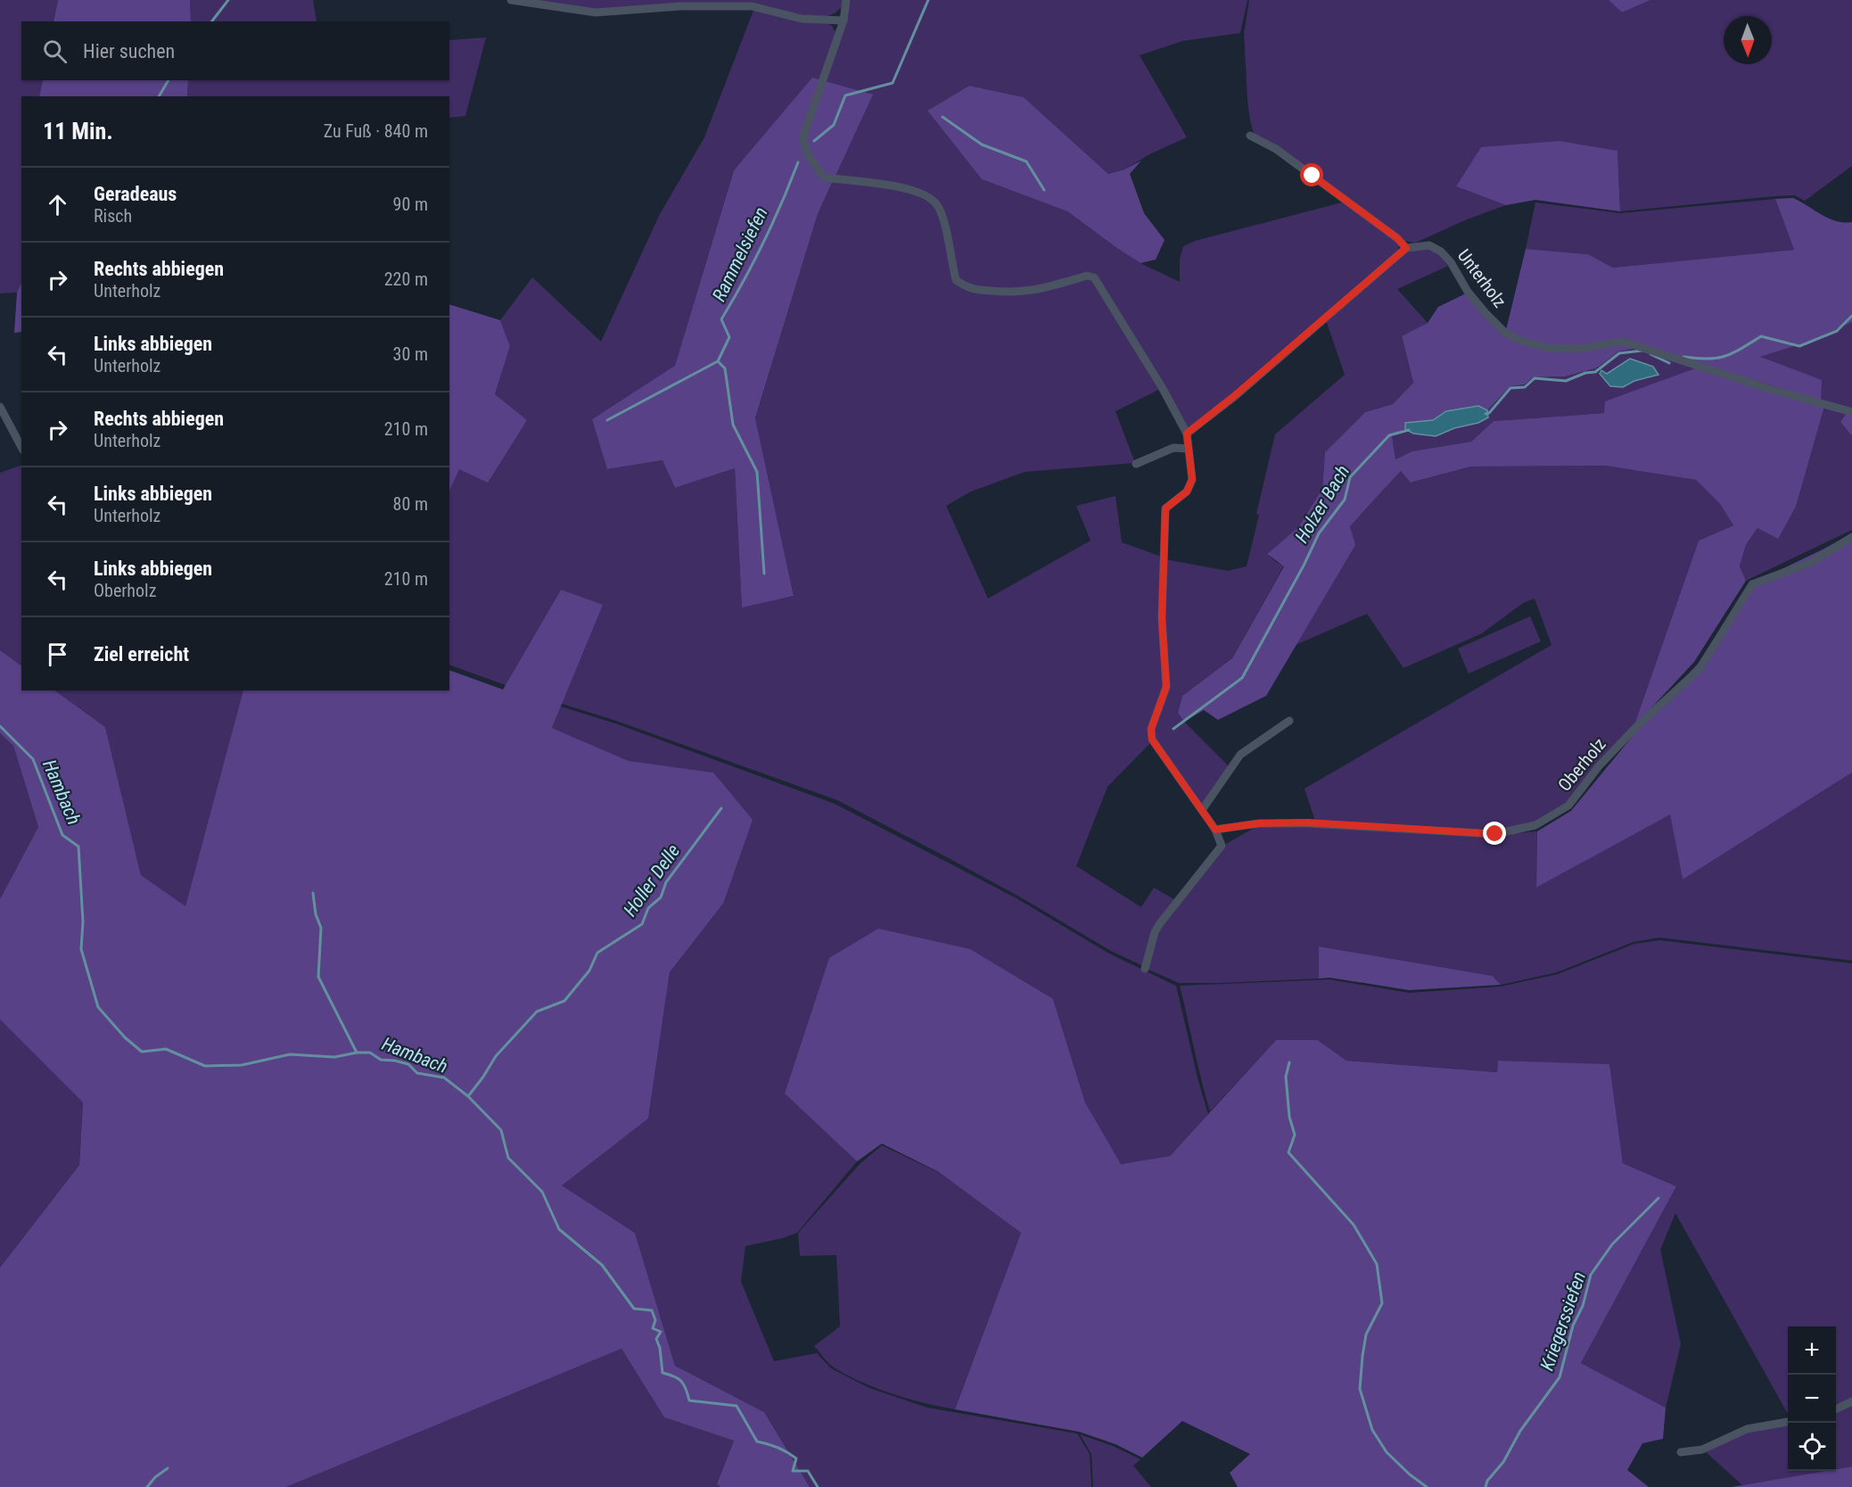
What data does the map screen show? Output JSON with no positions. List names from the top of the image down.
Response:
{
  "streets": {
    "street": ["Unterholz", "Oberholz"]
  },
  "water": [
    "Rammelsiefen",
    "Holzer Bach",
    "Hambach",
    "Holler Delle",
    "Kriegerssiefen"
  ],
  "north": "bottom",
  "page": {
    "search": "Hier suchen",
    "heading": ["11 Min.", "Zu Fuß · 840 m"],
    "list": [
      ["Geradeaus", "Risch", "90 m"],
      ["Rechts abbiegen", "Unterholz", "220 m"],
      ["Links abbiegen", "Unterholz", "30 m"],
      ["Rechts abbiegen", "Unterholz", "210 m"],
      ["Links abbiegen", "Unterholz", "80 m"],
      ["Links abbiegen", "Oberholz", "210 m"],
      "Ziel erreicht"
    ],
    "map_buttons": ["+", "−"]
  }
}
